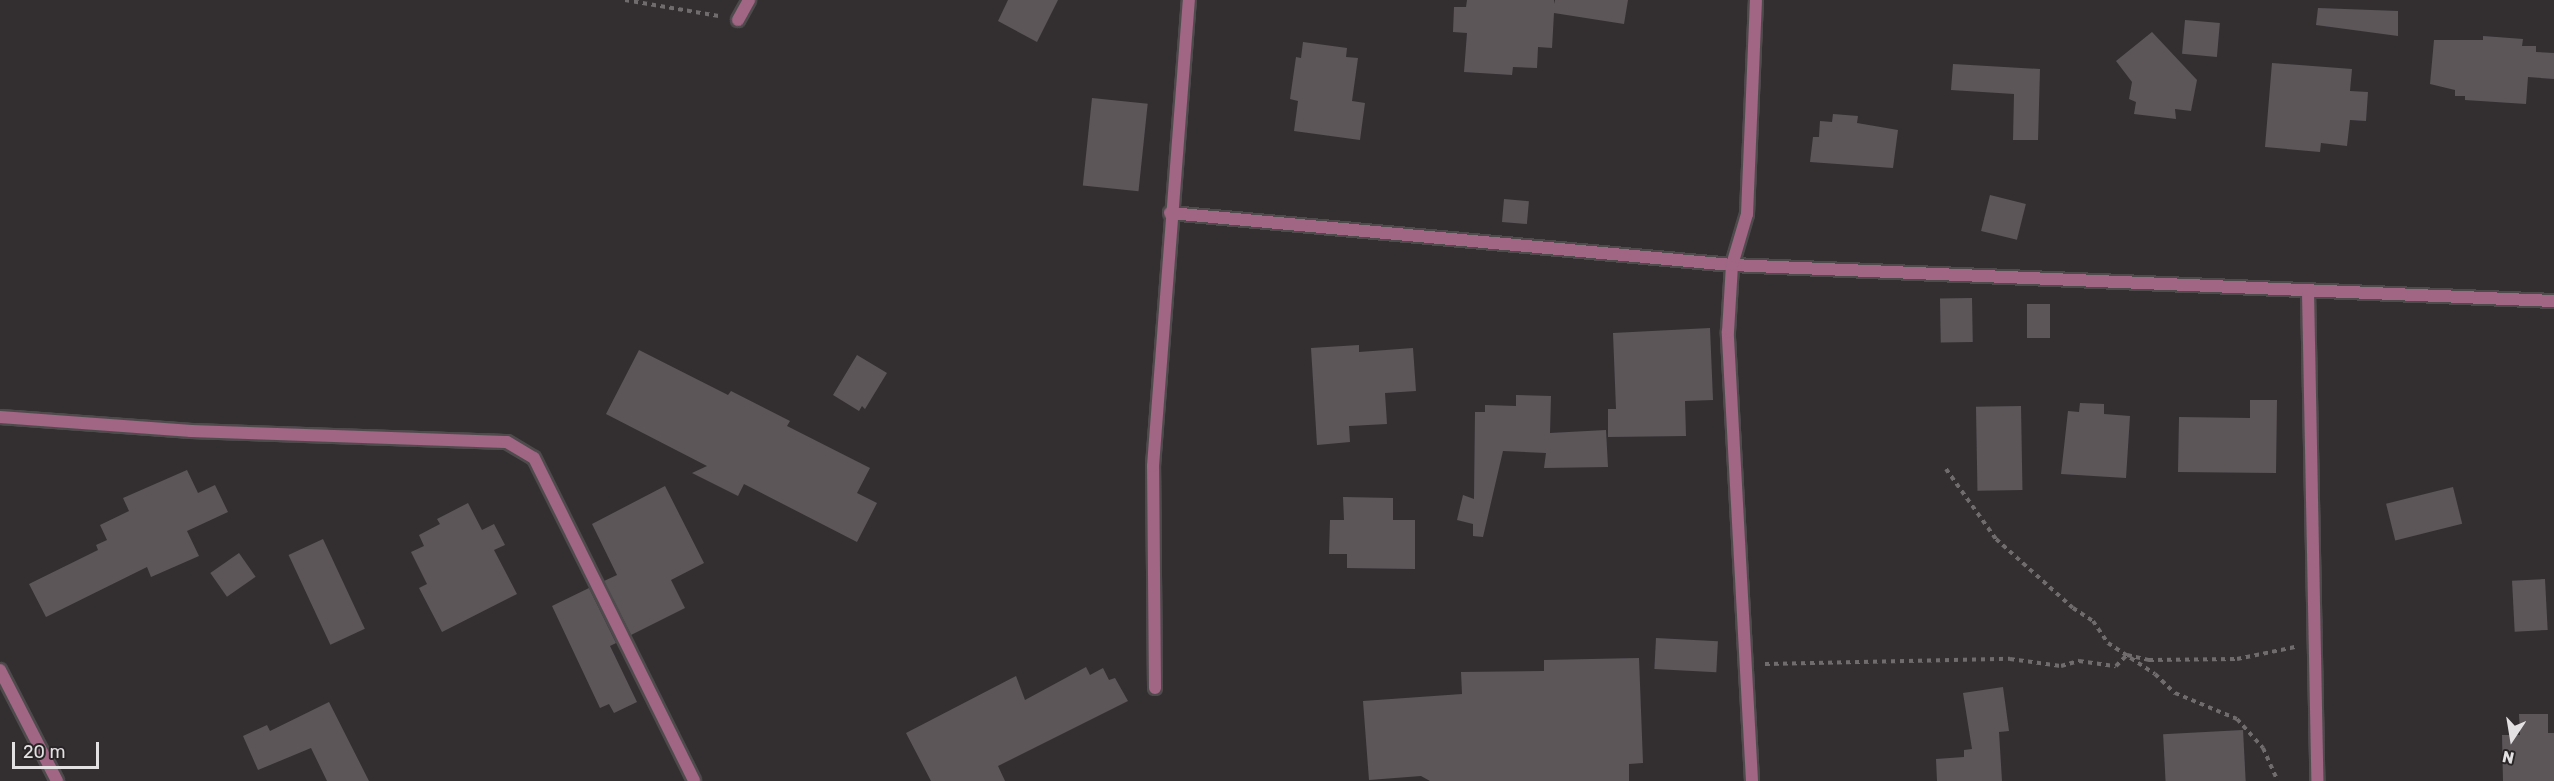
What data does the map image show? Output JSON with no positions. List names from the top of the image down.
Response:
{
  "scale_bar": "20 m",
  "north": "bottom"
}
